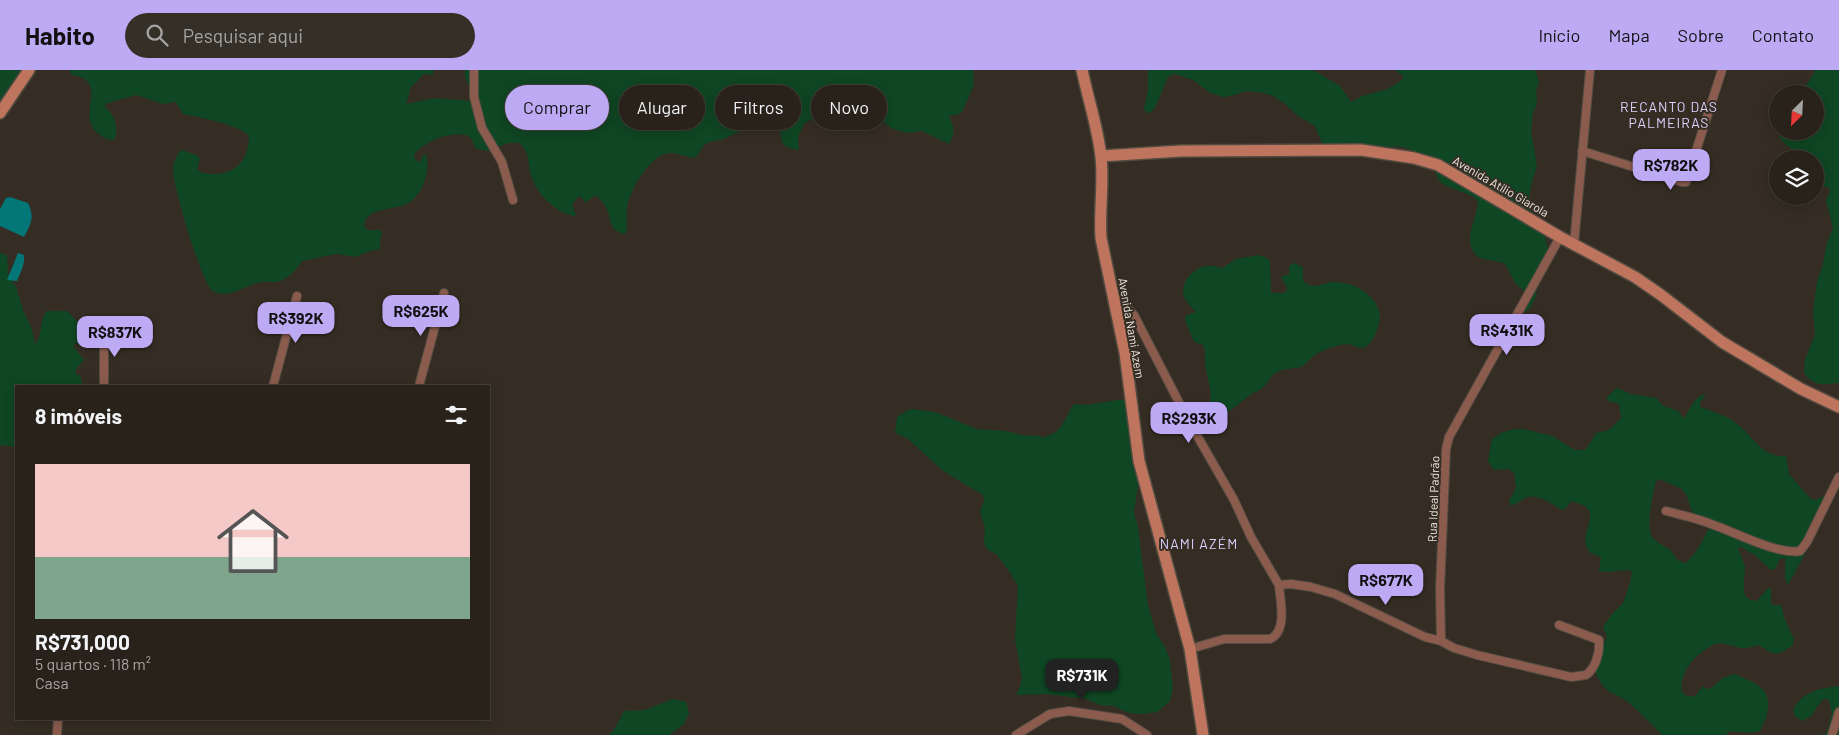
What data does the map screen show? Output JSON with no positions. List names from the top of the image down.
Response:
{
  "streets": {
    "street": ["Avenida Atílio Giarola", "Avenida Nami Azem", "Rua Ideal Padrão"]
  },
  "crossings": [
    ["Avenida Atílio Giarola", "Avenida Nami Azem"],
    ["Avenida Atílio Giarola", "Rua Ideal Padrão"]
  ],
  "districts": ["RECANTO DAS PALMEIRAS", "NAMI AZÉM"],
  "north": "bottom left",
  "page": {
    "header": "Habito",
    "search": "Pesquisar aqui",
    "nav": [
      "Início",
      "Mapa",
      "Sobre",
      "Contato"
    ],
    "chip": [
      "Comprar",
      "Alugar",
      "Filtros",
      "Novo"
    ],
    "price": [
      "R$782K",
      "R$625K",
      "R$392K",
      "R$431K",
      "R$837K",
      "R$293K",
      "R$677K",
      "R$731K"
    ],
    "heading": "8 imóveis",
    "list": [
      {
        "name": "R$731,000",
        "note": "5 quartos · 118 m² · Casa"
      }
    ]
  }
}
